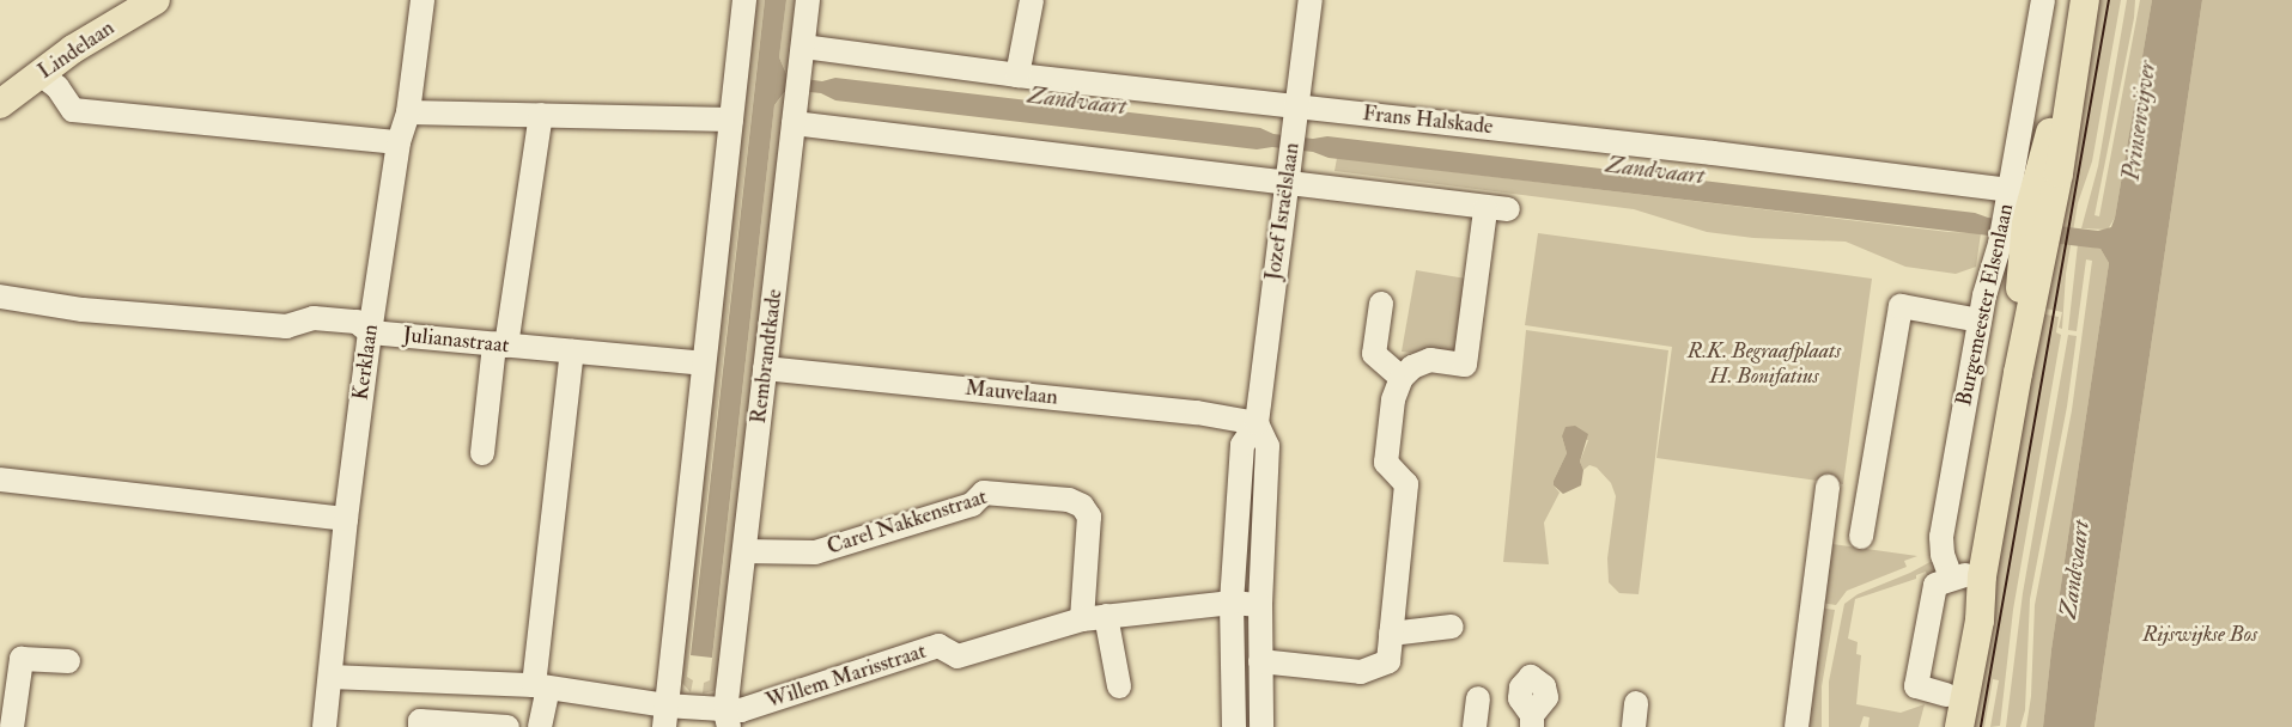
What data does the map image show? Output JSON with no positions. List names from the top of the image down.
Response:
{
  "streets": {
    "main road": ["Lindelaan", "Burgemeester Elsenlaan"],
    "street": [
      "Frans Halskade",
      "Jozef Israëlslaan",
      "Julianastraat",
      "Rembrandtkade",
      "Kerklaan",
      "Mauvelaan",
      "Carel Nakkenstraat",
      "Willem Marisstraat"
    ]
  },
  "crossings": [
    ["Frans Halskade", "Jozef Israëlslaan"],
    ["Frans Halskade", "Burgemeester Elsenlaan"],
    ["Frans Halskade", "Rembrandtkade"],
    ["Jozef Israëlslaan", "Mauvelaan"],
    ["Jozef Israëlslaan", "Willem Marisstraat"],
    ["Julianastraat", "Kerklaan"],
    ["Rembrandtkade", "Mauvelaan"],
    ["Rembrandtkade", "Carel Nakkenstraat"],
    ["Rembrandtkade", "Willem Marisstraat"],
    ["Kerklaan", "Willem Marisstraat"],
    ["Carel Nakkenstraat", "Willem Marisstraat"]
  ],
  "water": ["Zandvaart", "Prinsenvijver"],
  "parks": ["R.K. Begraafplaats H. Bonifatius", "Rijswijkse Bos"]
}
